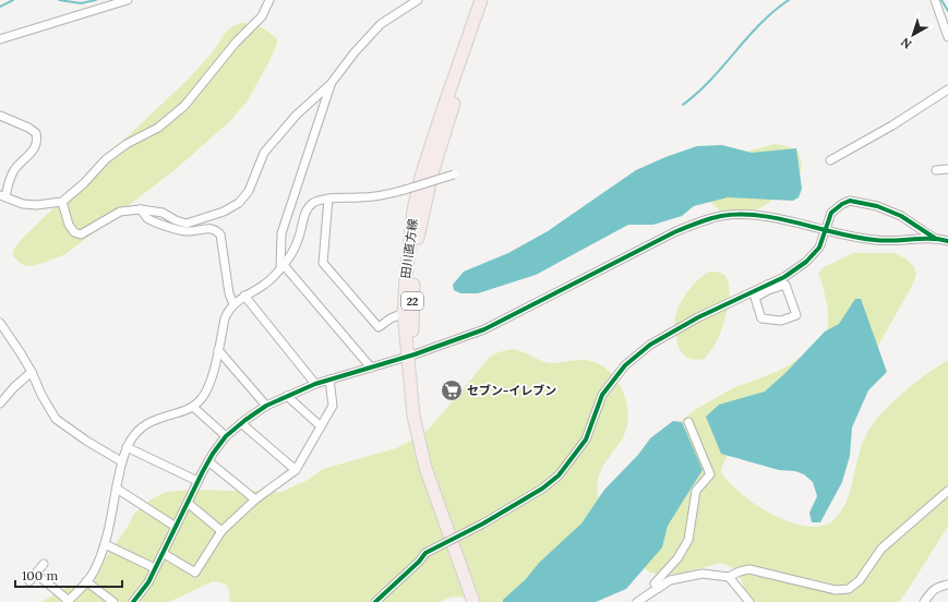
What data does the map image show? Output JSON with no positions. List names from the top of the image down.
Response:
{
  "streets": {
    "main road": ["田川直方線", "22"]
  },
  "places": {
    "supermarket": ["セブン-イレブン"]
  },
  "scale_bar": "100 m",
  "north": "bottom left"
}
